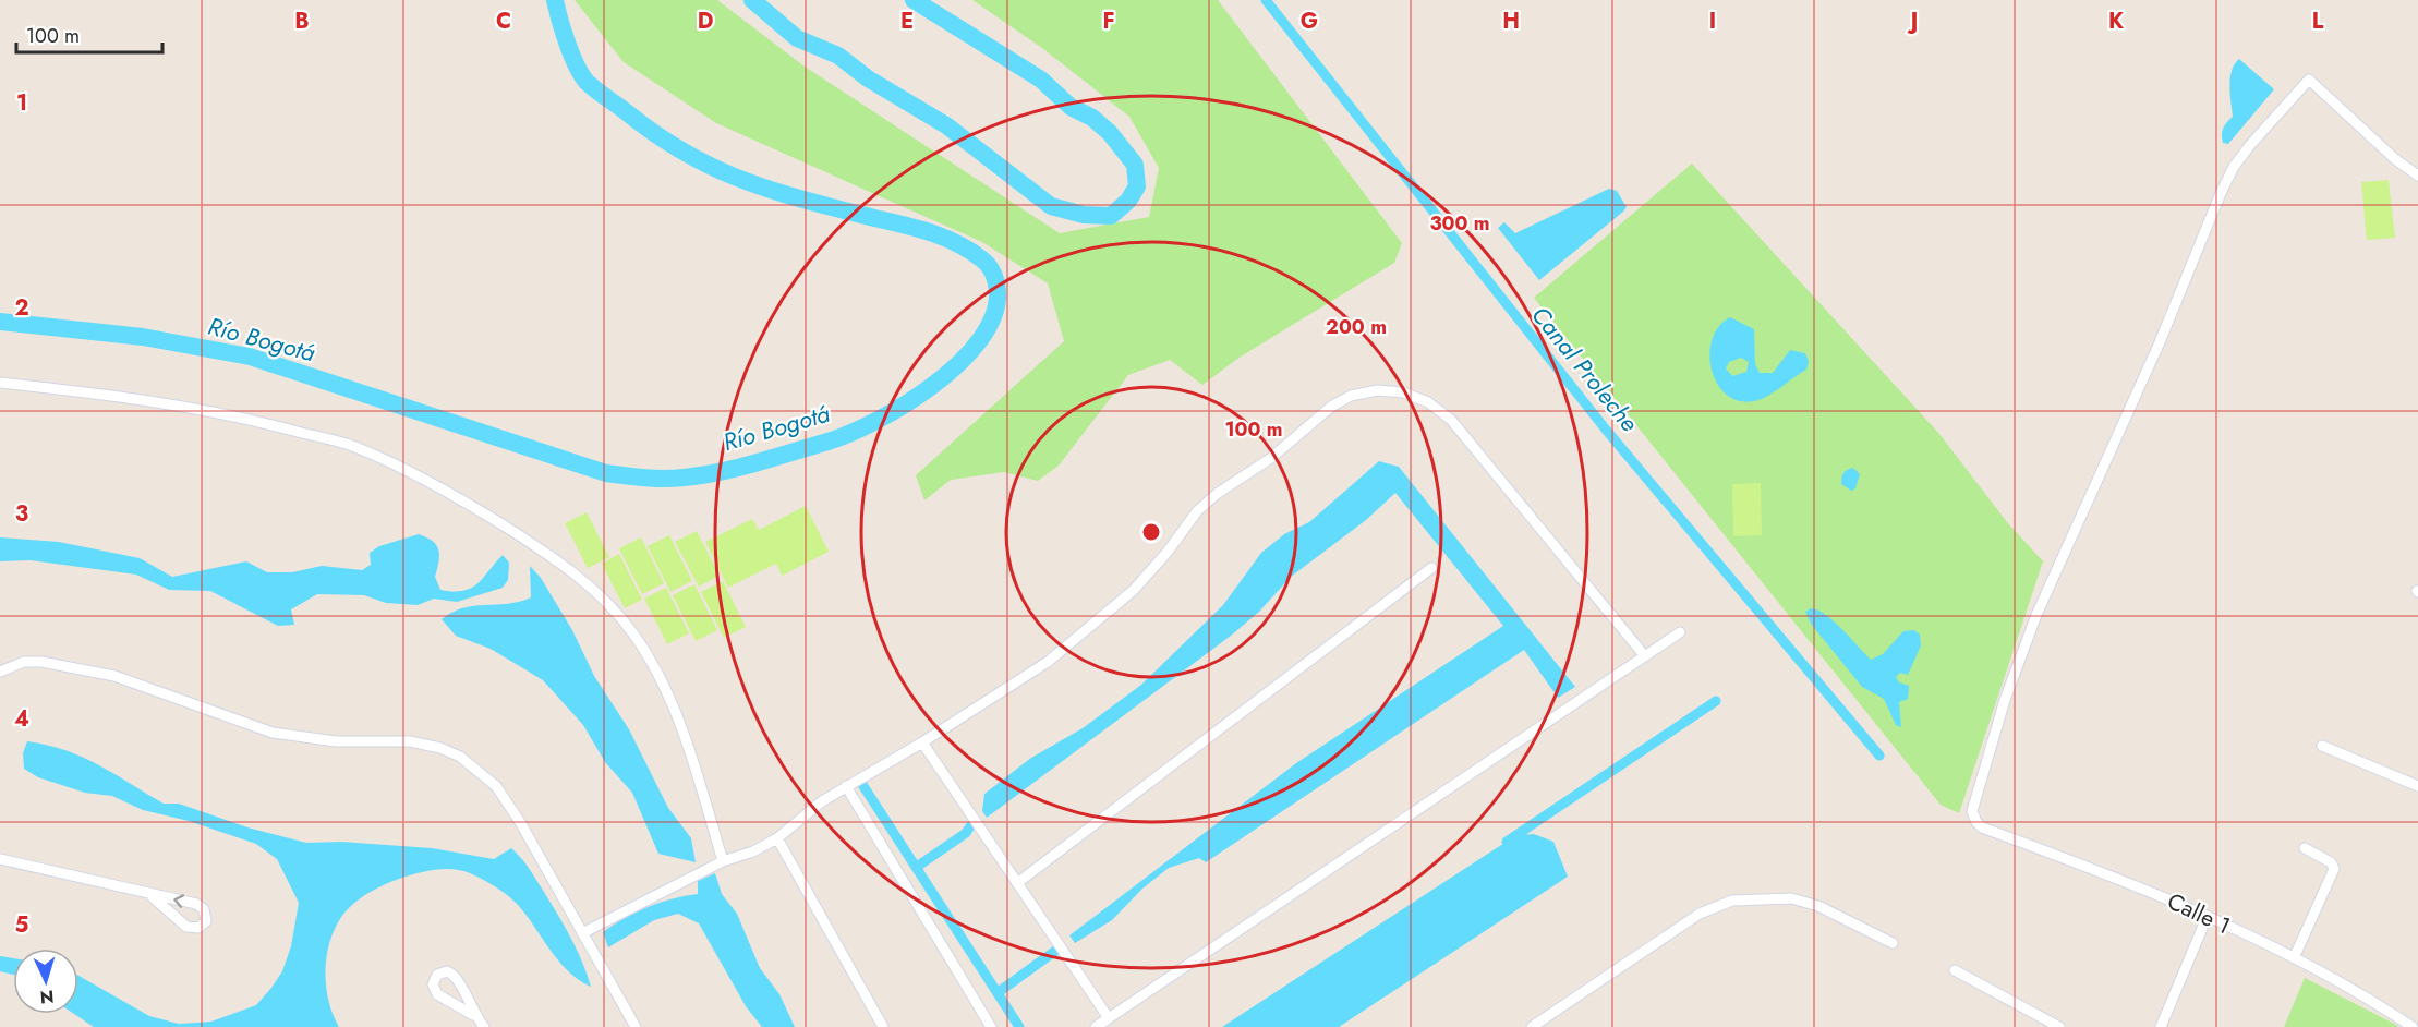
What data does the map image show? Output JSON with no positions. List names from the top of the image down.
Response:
{
  "streets": {
    "street": ["Calle 1"]
  },
  "water": ["Río Bogotá", "Canal Proleche"],
  "scale_bar": "100 m",
  "north": "bottom",
  "grid": {
    "columns": [
      "B",
      "C",
      "D",
      "E",
      "F",
      "G",
      "H",
      "I",
      "J",
      "K",
      "L"
    ],
    "rows": [
      "1",
      "2",
      "3",
      "4",
      "5"
    ]
  },
  "rings": ["300 m", "200 m", "100 m"]
}
